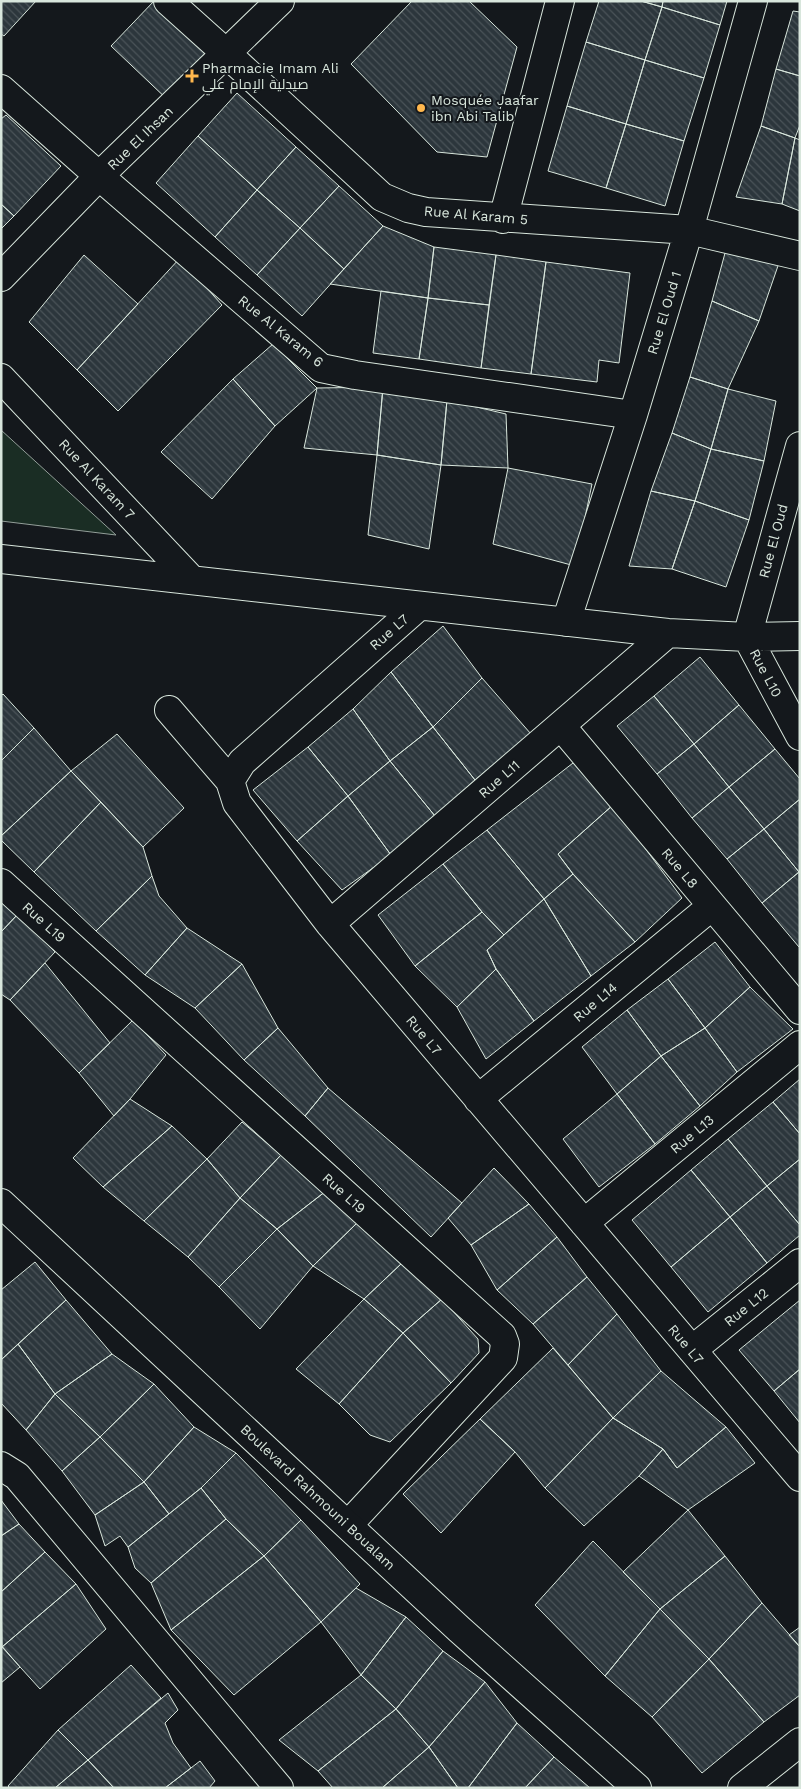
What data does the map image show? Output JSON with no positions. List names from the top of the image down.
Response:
{
  "streets": {
    "street": [
      "Rue El Ihsan",
      "Rue Al Karam 5",
      "Rue El Oud 1",
      "Rue Al Karam 6",
      "Rue Al Karam 7",
      "Rue El Oud",
      "Rue L7",
      "Rue L10",
      "Rue L11",
      "Rue L8",
      "Rue L19",
      "Rue L14",
      "Rue L13",
      "Rue L12",
      "Boulevard Rahmouni Boualam"
    ]
  },
  "crossings": [
    ["Rue El Ihsan", "Rue Al Karam 5"],
    ["Rue El Ihsan", "Rue Al Karam 6"],
    ["Rue Al Karam 5", "Rue El Oud 1"],
    ["Rue El Oud 1", "Rue Al Karam 6"],
    ["Rue El Oud", "Rue L10"],
    ["Rue L7", "Rue L11"],
    ["Rue L7", "Rue L14"],
    ["Rue L7", "Rue L13"],
    ["Rue L7", "Rue L12"],
    ["Rue L11", "Rue L8"],
    ["Rue L8", "Rue L14"],
    ["Rue L19", "Boulevard Rahmouni Boualam"]
  ],
  "places": {
    "health": ["Pharmacie Imam Ali صيدلية الإمام علي"],
    "other": ["Mosquée Jaafar ibn Abi Talib"]
  }
}
